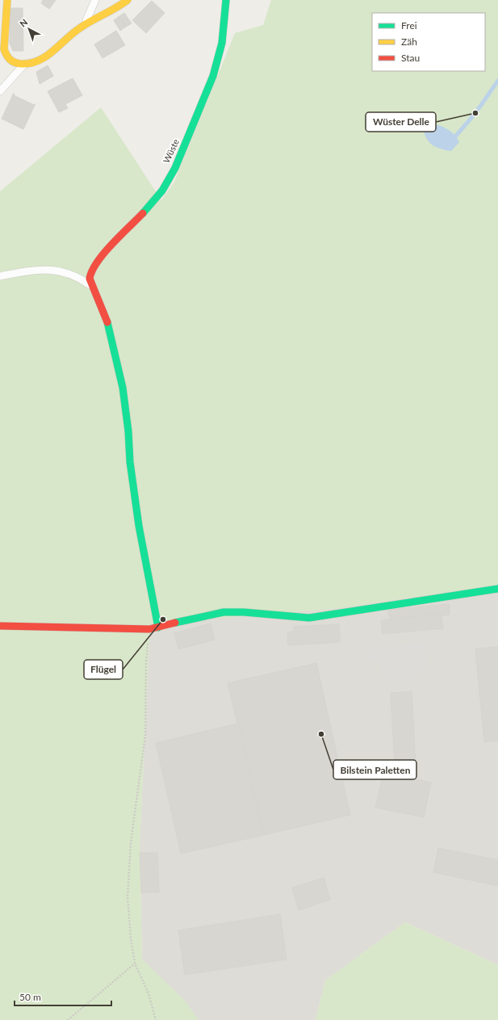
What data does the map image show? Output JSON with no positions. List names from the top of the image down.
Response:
{
  "streets": {
    "street": ["Wüste"]
  },
  "places": ["Wüster Delle", "Flügel", "Bilstein Paletten"],
  "legend": ["Frei", "Zäh", "Stau"],
  "scale_bar": "50 m",
  "north": "top left"
}
